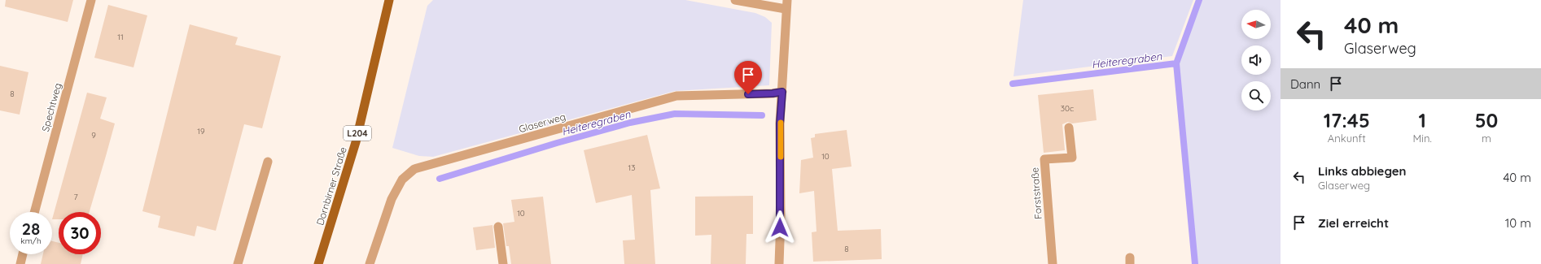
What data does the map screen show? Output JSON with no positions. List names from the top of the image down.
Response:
{
  "streets": {
    "main road": ["L204", "Dornbirner Straße"],
    "street": ["Spechtweg", "Glaserweg", "Forststraße"]
  },
  "water": ["Heiteregraben"],
  "house_numbers": [
    "11",
    "8",
    "30c",
    "19",
    "9",
    "10",
    "13",
    "7",
    "10",
    "8"
  ],
  "north": "left",
  "page": {
    "turn": ["40 m", "Glaserweg"],
    "then": "Dann",
    "eta": [
      "17:45",
      "Ankunft",
      "1",
      "Min.",
      "50",
      "m"
    ],
    "list": [
      {
        "name": "Links abbiegen",
        "note": "Glaserweg",
        "value": "40 m"
      },
      {
        "name": "Ziel erreicht",
        "value": "10 m"
      }
    ],
    "speed": "28 km/h",
    "limit": "30"
  }
}
